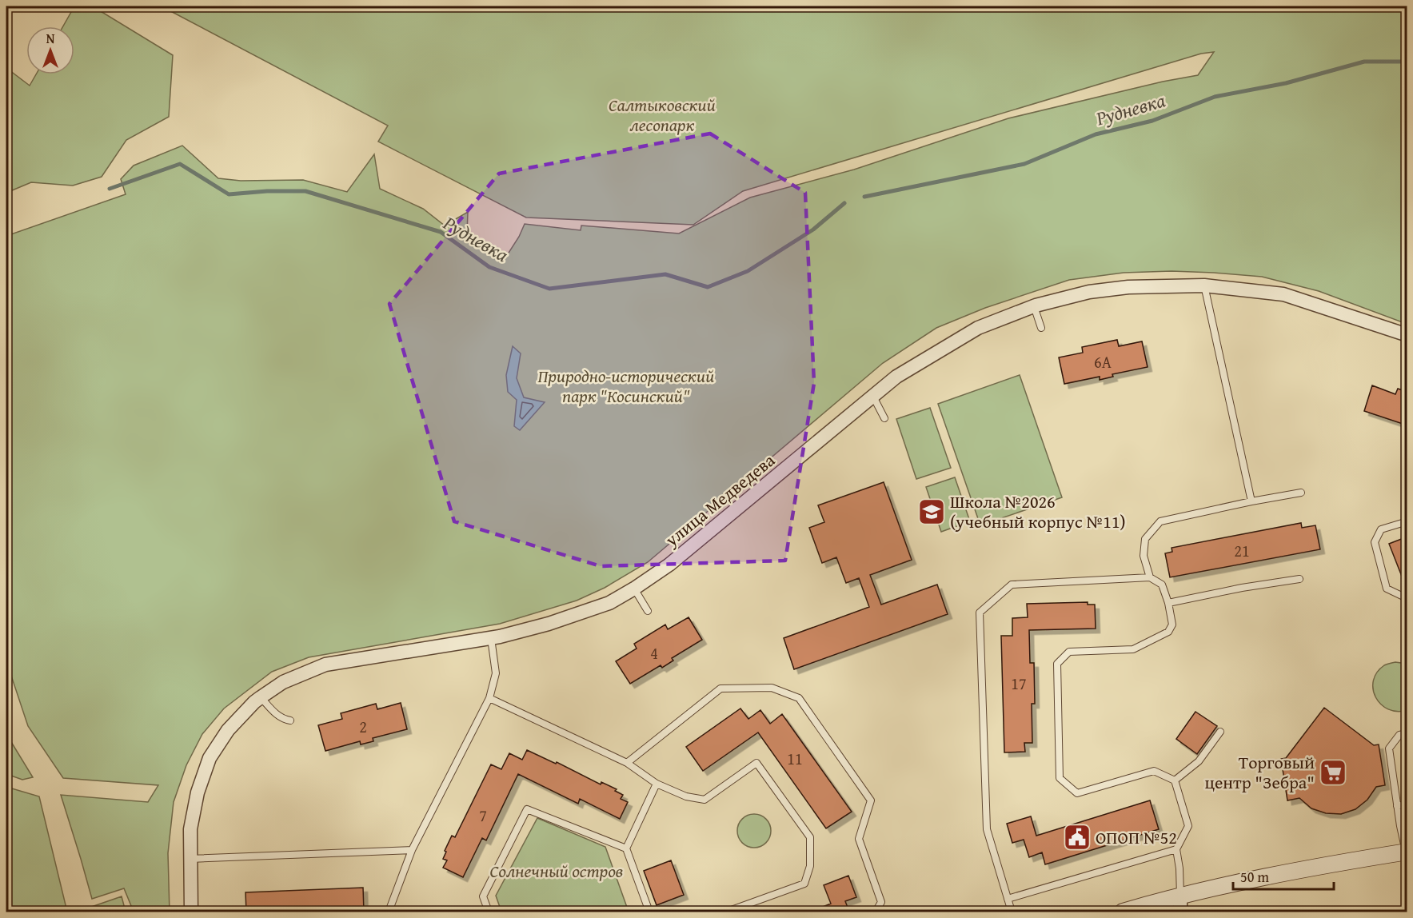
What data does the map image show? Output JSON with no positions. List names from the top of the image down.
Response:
{
  "streets": {
    "street": ["улица Медведева"]
  },
  "water": ["Рудневка"],
  "parks": ["Салтыковский лесопарк", "Природно-исторический парк \"Косинский\"", "Солнечный остров"],
  "places": {
    "school or university": ["Школа №2026 (учебный корпус №11)"],
    "supermarket": ["Торговый центр \"Зебра\""],
    "public building": ["ОПОП №52"]
  },
  "house_numbers": [
    "6А",
    "21",
    "4",
    "17",
    "2",
    "11",
    "7"
  ],
  "scale_bar": "50 m",
  "north": "top"
}
